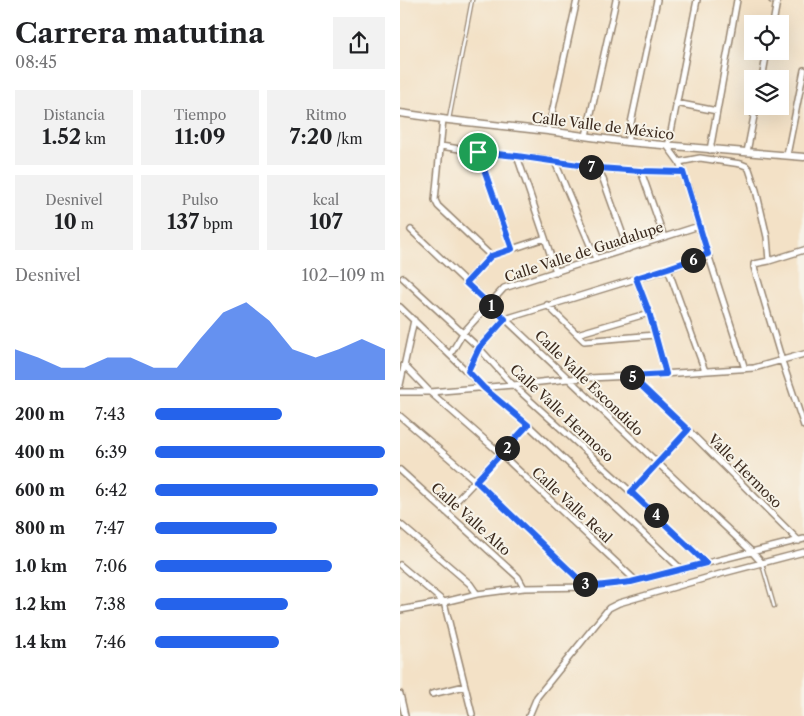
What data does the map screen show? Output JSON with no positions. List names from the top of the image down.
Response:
{
  "streets": {
    "street": [
      "Calle Valle de México",
      "Calle Valle de Guadalupe",
      "Calle Valle Escondido",
      "Calle Valle Hermoso",
      "Valle Hermoso",
      "Calle Valle Real",
      "Calle Valle Alto"
    ]
  },
  "crossings": [
    ["Calle Valle de Guadalupe", "Calle Valle Escondido"],
    ["Calle Valle de Guadalupe", "Calle Valle Hermoso"]
  ],
  "page": {
    "heading": ["Carrera matutina", "08:45"],
    "stats": [
      ["Distancia", "1.52 km"],
      ["Tiempo", "11:09"],
      ["Ritmo", "7:20 /km"],
      ["Desnivel", "10 m"],
      ["Pulso", "137 bpm"],
      ["kcal", "107"]
    ],
    "pins": [
      "7",
      "6",
      "1",
      "5",
      "2",
      "4",
      "3"
    ],
    "chart": ["Desnivel", "102–109 m"],
    "list": [
      {
        "name": "200 m",
        "note": "7:43"
      },
      {
        "name": "400 m",
        "note": "6:39"
      },
      {
        "name": "600 m",
        "note": "6:42"
      },
      {
        "name": "800 m",
        "note": "7:47"
      },
      {
        "name": "1.0 km",
        "note": "7:06"
      },
      {
        "name": "1.2 km",
        "note": "7:38"
      },
      {
        "name": "1.4 km",
        "note": "7:46"
      }
    ]
  }
}
